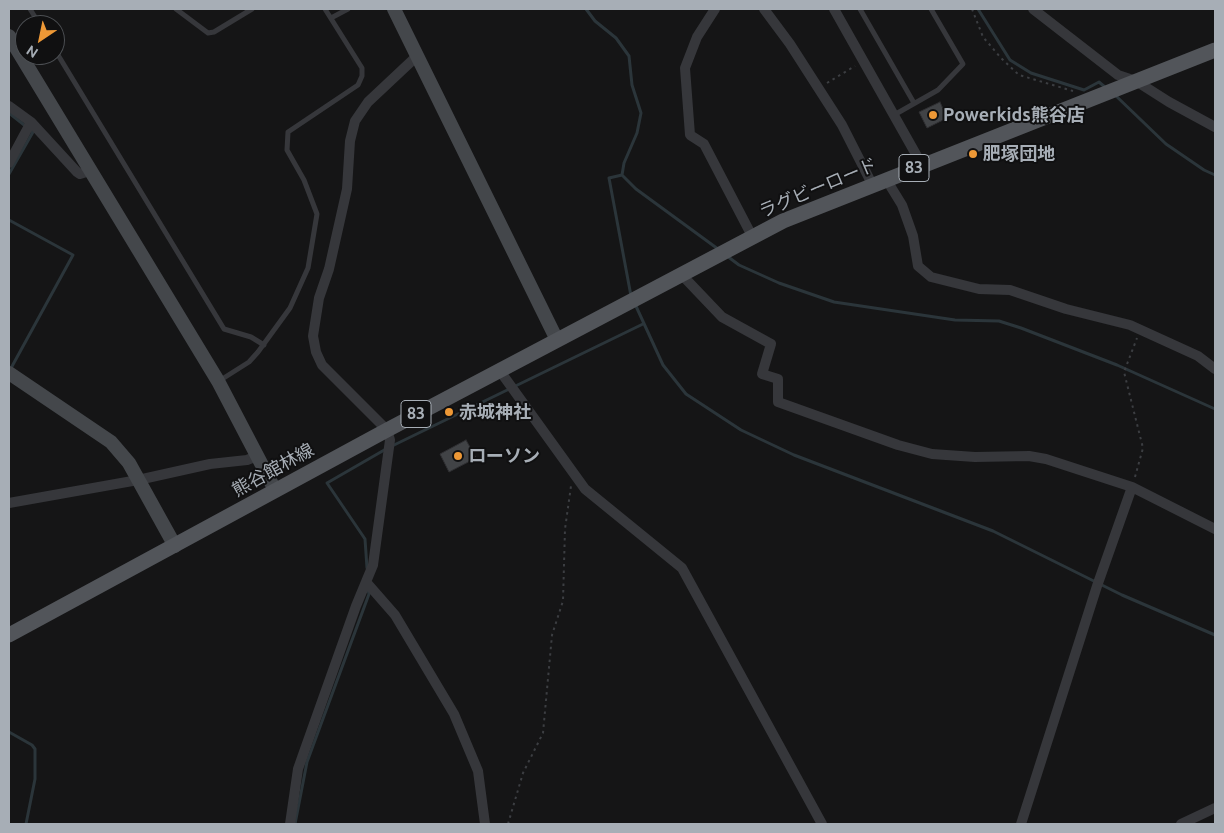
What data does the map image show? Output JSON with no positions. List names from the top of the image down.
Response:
{
  "streets": {
    "main road": ["83", "ラグビーロード", "熊谷館林線"]
  },
  "crossings": [
    ["ラグビーロード", "熊谷館林線"]
  ],
  "places": [
    "Powerkids熊谷店",
    "肥塚団地",
    "赤城神社",
    "ローソン"
  ],
  "north": "bottom left"
}
